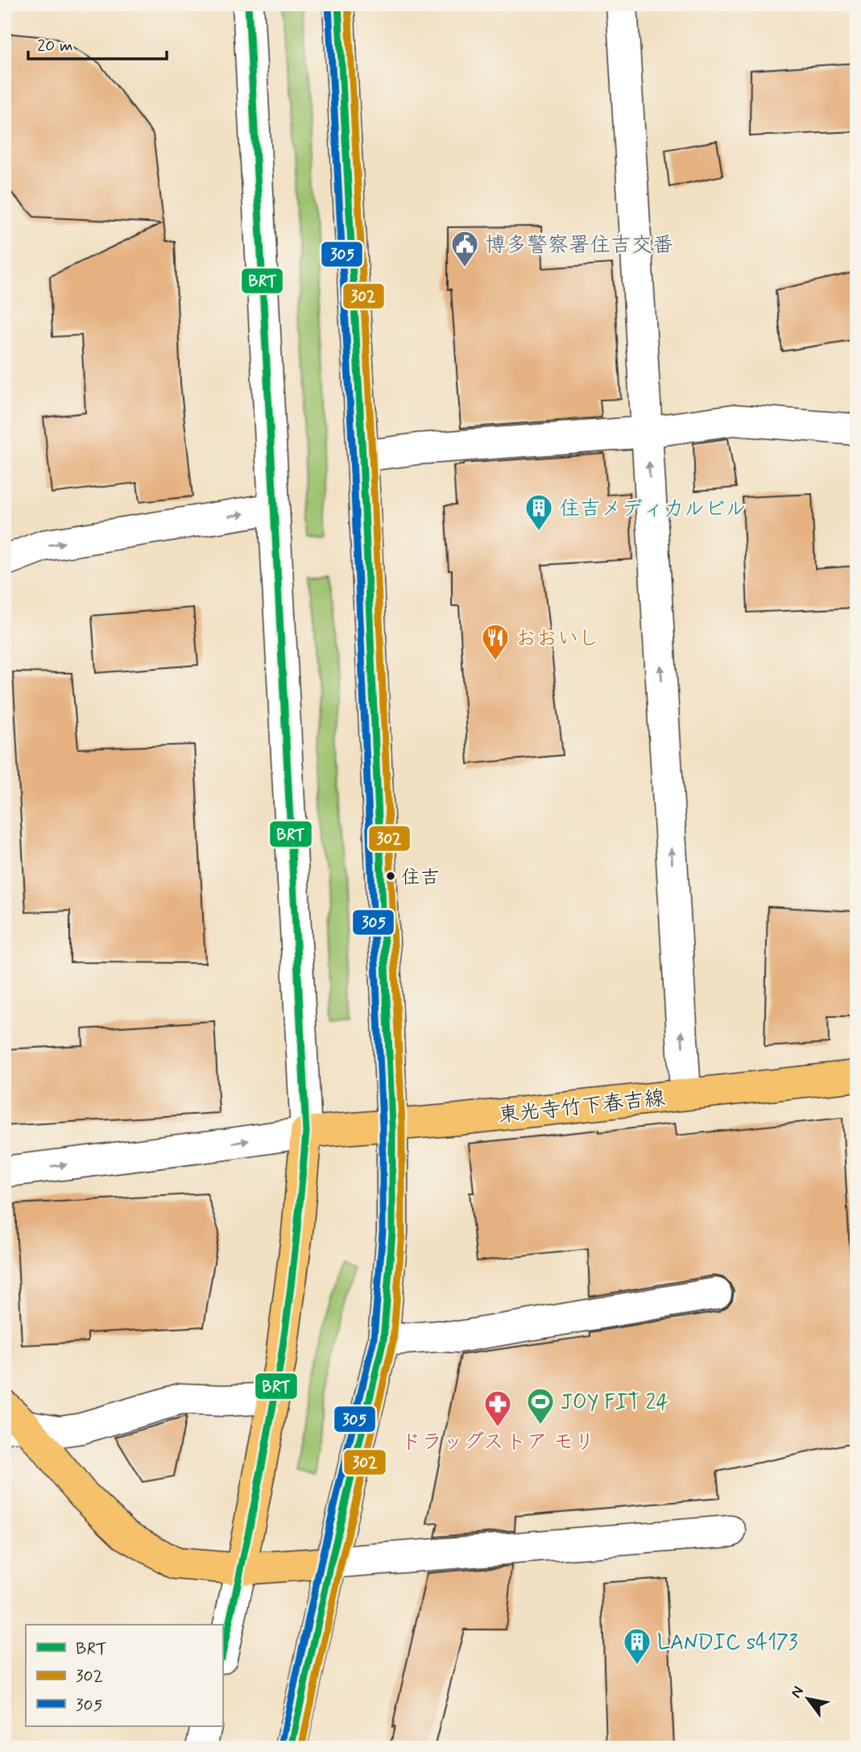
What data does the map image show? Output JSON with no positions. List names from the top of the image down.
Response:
{
  "streets": {
    "main road": ["東光寺竹下春吉線"]
  },
  "places": {
    "public building": ["博多警察署住吉交番"],
    "building": ["住吉メディカルビル", "LANDIC s4173"],
    "restaurant": ["おおいし"],
    "other": ["住吉"],
    "sports": ["JOY FIT 24"],
    "pharmacy": ["ドラッグストア モリ"]
  },
  "lines": ["transit line BRT", "transit line 302", "transit line 305"],
  "legend": ["BRT", "302", "305"],
  "scale_bar": "20 m",
  "north": "top left"
}
